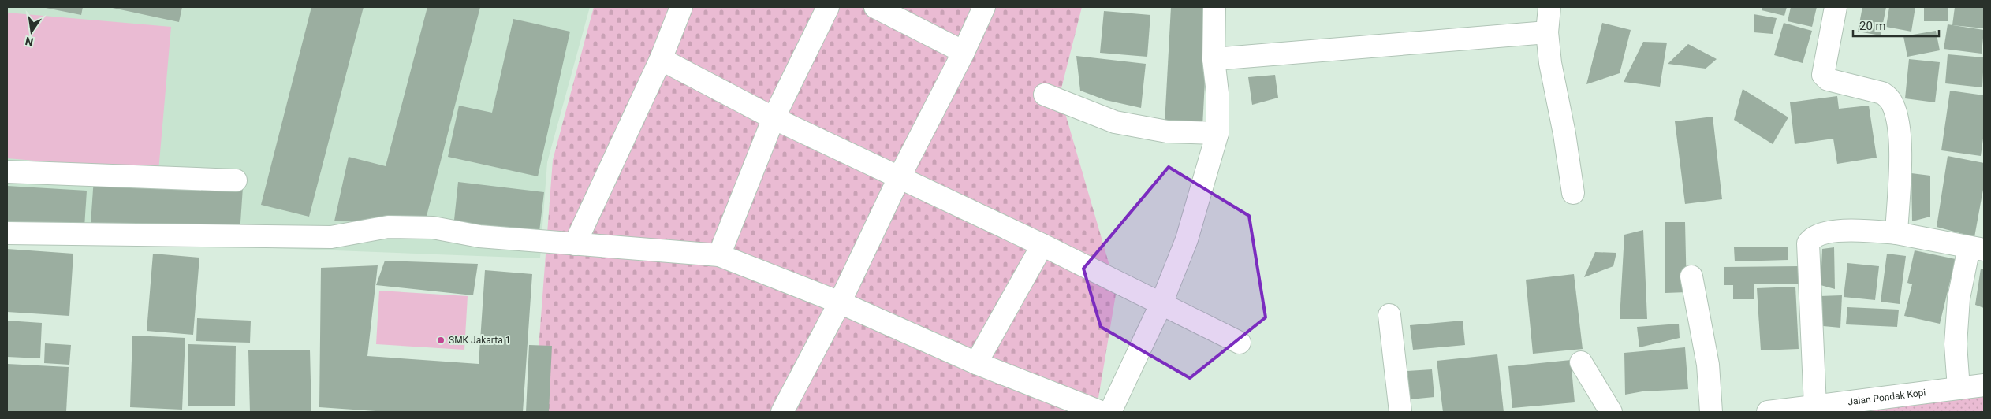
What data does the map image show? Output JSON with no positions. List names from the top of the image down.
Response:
{
  "streets": {
    "street": ["Jalan Pondak Kopi"]
  },
  "places": ["SMK Jakarta 1"],
  "scale_bar": "20 m",
  "north": "bottom"
}
